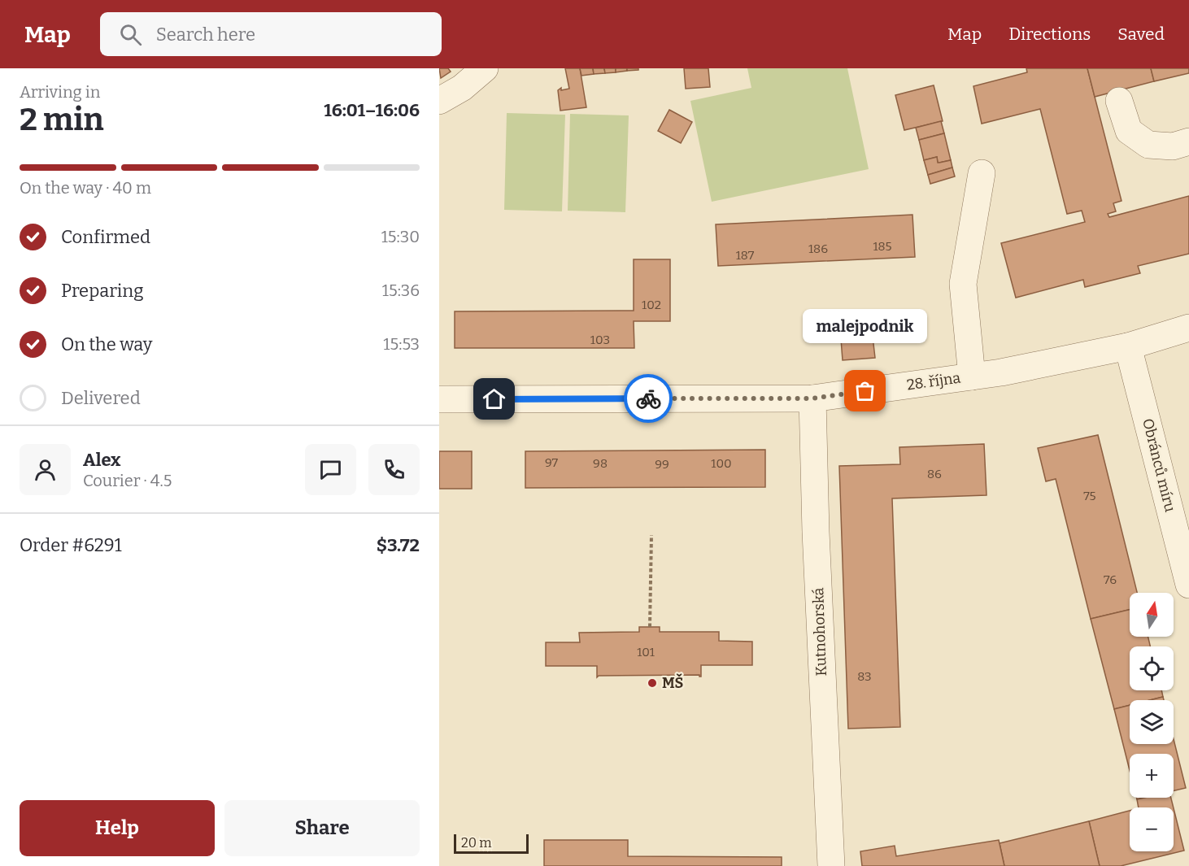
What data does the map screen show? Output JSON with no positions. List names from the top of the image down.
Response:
{
  "streets": {
    "street": ["28. října", "Obránců míru", "Kutnohorská"]
  },
  "crossings": [
    ["28. října", "Obránců míru"],
    ["28. října", "Kutnohorská"]
  ],
  "places": ["malejpodnik", "MŠ"],
  "house_numbers": [
    "185",
    "186",
    "187",
    "102",
    "103",
    "97",
    "98",
    "100",
    "99",
    "86",
    "75",
    "76",
    "101",
    "83"
  ],
  "scale_bar": "20 m",
  "north": "top",
  "page": {
    "header": "Map",
    "search": "Search here",
    "nav": ["Map", "Directions", "Saved"],
    "heading": ["2 min", "Arriving in", "16:01–16:06"],
    "panel": [
      "Alex",
      "Courier · 4.5",
      "Order #6291",
      "$3.72"
    ],
    "bar": "On the way · 40 m",
    "list": [
      ["Confirmed", "15:30"],
      ["Preparing", "15:36"],
      ["On the way", "15:53"],
      "Delivered"
    ],
    "bubble": "malejpodnik",
    "map_buttons": ["+", "−"],
    "buttons": ["Help", "Share"],
    "scale": "20 m"
  }
}
